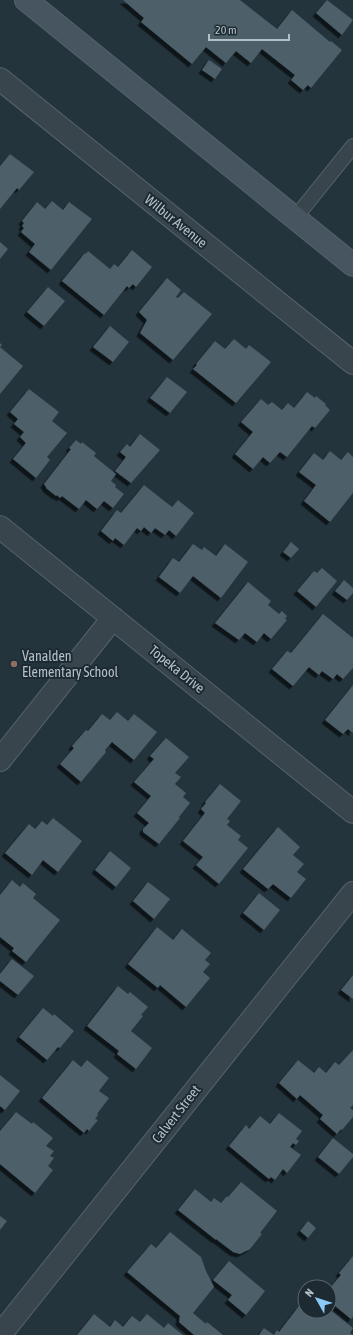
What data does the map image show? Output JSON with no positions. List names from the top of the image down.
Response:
{
  "streets": {
    "street": ["Wilbur Avenue", "Topeka Drive", "Calvert Street"]
  },
  "places": ["Vanalden Elementary School"],
  "scale_bar": "20 m",
  "north": "top left"
}
